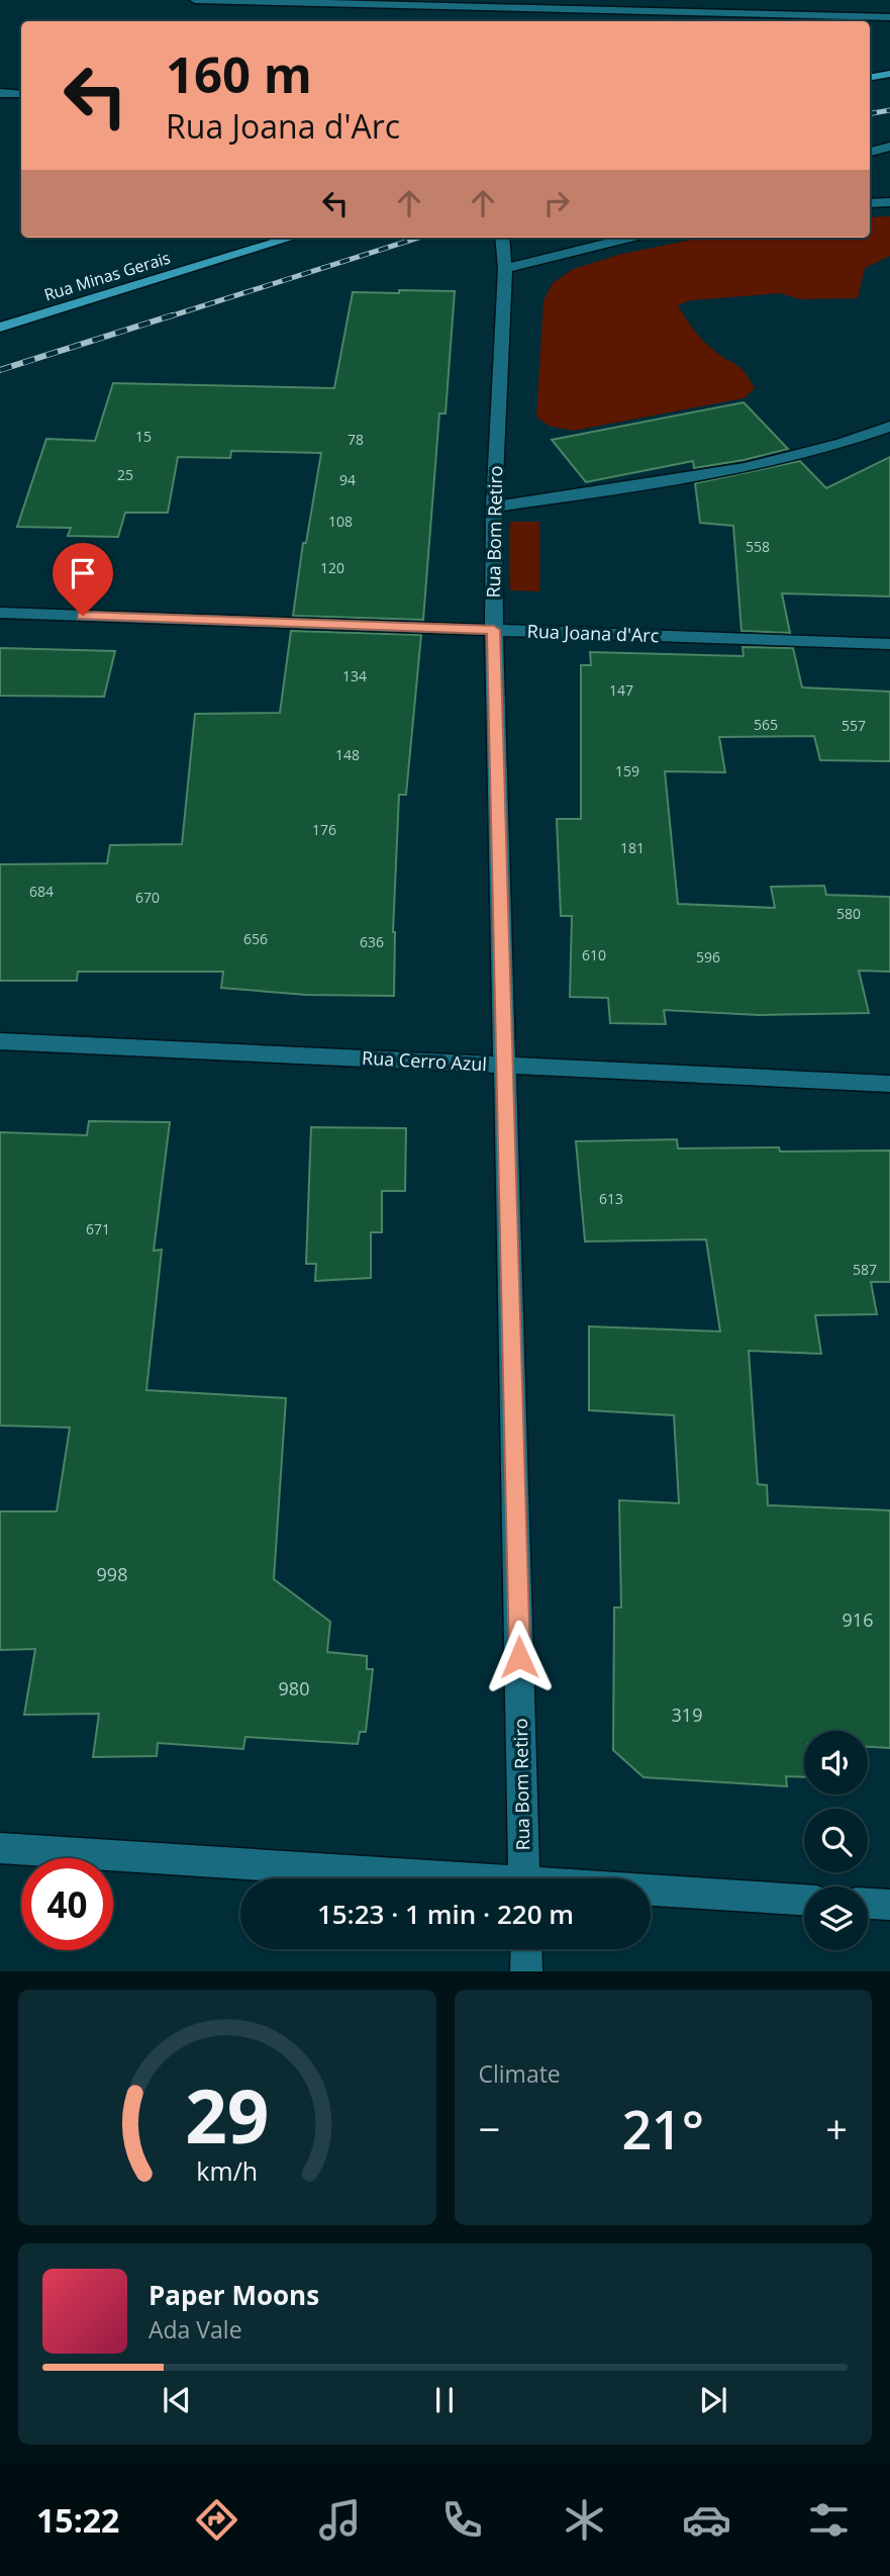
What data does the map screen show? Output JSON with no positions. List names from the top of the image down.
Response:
{
  "streets": {
    "main road": ["Rua Minas Gerais"],
    "street": ["Rua Bom Retiro", "Rua Joana d'Arc", "Rua Cerro Azul"]
  },
  "crossings": [
    ["Rua Bom Retiro", "Rua Joana d'Arc"],
    ["Rua Bom Retiro", "Rua Cerro Azul"]
  ],
  "house_numbers": [
    "15",
    "78",
    "25",
    "94",
    "108",
    "558",
    "120",
    "134",
    "147",
    "565",
    "557",
    "148",
    "159",
    "176",
    "181",
    "684",
    "670",
    "580",
    "656",
    "636",
    "610",
    "596",
    "613",
    "671",
    "587",
    "998",
    "916",
    "980",
    "319"
  ],
  "page": {
    "turn": ["160 m", "Rua Joana d'Arc"],
    "limit": "40",
    "trip": "15:23 · 1 min · 220 m",
    "tile": "Climate",
    "heat": ["−", "21°", "+"],
    "song": ["Paper Moons", "Ada Vale"],
    "tabs": "15:22",
    "gauge": ["29", "km/h"]
  }
}
